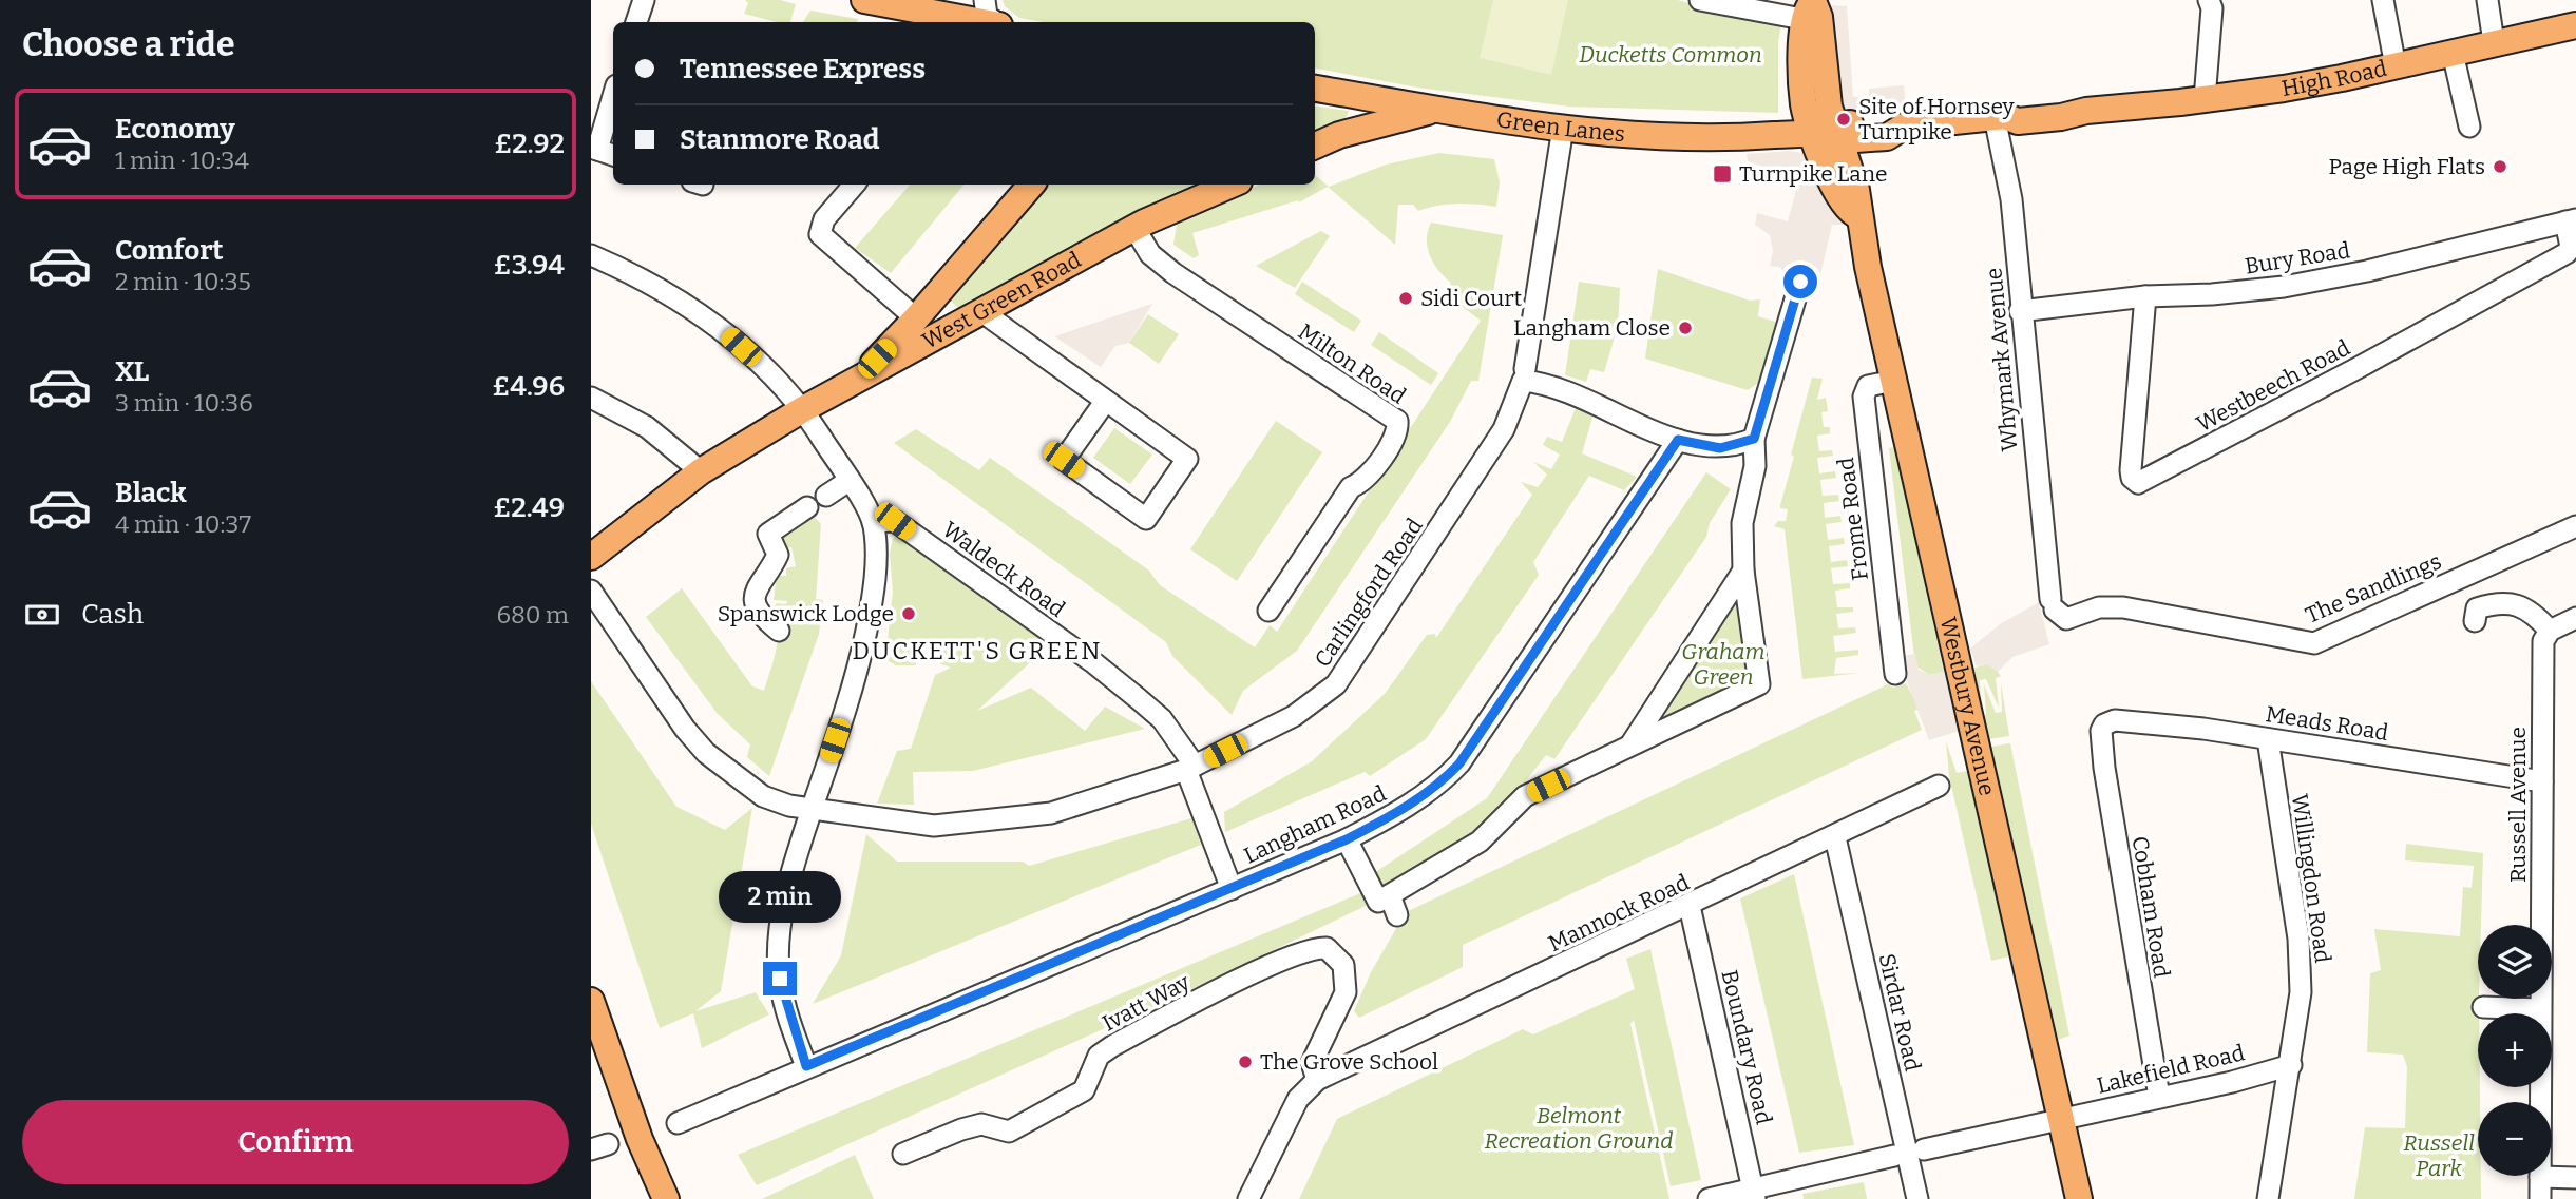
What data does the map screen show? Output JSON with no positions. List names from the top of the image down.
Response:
{
  "streets": {
    "main road": [
      "High Road",
      "Green Lanes",
      "West Green Road",
      "Westbury Avenue"
    ],
    "street": [
      "Bury Road",
      "Whymark Avenue",
      "Milton Road",
      "Westbeech Road",
      "Frome Road",
      "Waldeck Road",
      "The Sandlings",
      "Carlingford Road",
      "Meads Road",
      "Russell Avenue",
      "Langham Road",
      "Willingdon Road",
      "Cobham Road",
      "Mannock Road",
      "Ivatt Way",
      "Sirdar Road",
      "Boundary Road",
      "Lakefield Road"
    ]
  },
  "crossings": [
    ["High Road", "Green Lanes"],
    ["High Road", "Whymark Avenue"],
    ["High Road", "Westbury Avenue"],
    ["Green Lanes", "Carlingford Road"],
    ["Green Lanes", "Westbury Avenue"],
    ["Bury Road", "Whymark Avenue"],
    ["Bury Road", "Westbeech Road"],
    ["West Green Road", "Milton Road"],
    ["Whymark Avenue", "The Sandlings"],
    ["Frome Road", "Westbury Avenue"],
    ["Waldeck Road", "Carlingford Road"],
    ["Waldeck Road", "Langham Road"],
    ["Westbury Avenue", "Lakefield Road"],
    ["Meads Road", "Russell Avenue"],
    ["Meads Road", "Willingdon Road"],
    ["Meads Road", "Cobham Road"],
    ["Willingdon Road", "Lakefield Road"],
    ["Cobham Road", "Lakefield Road"],
    ["Mannock Road", "Ivatt Way"],
    ["Mannock Road", "Sirdar Road"],
    ["Mannock Road", "Boundary Road"]
  ],
  "districts": ["DUCKETT'S GREEN"],
  "parks": [
    "Ducketts Common",
    "Graham Green",
    "Belmont Recreation Ground",
    "Russell Park"
  ],
  "places": {
    "other": [
      "Site of Hornsey Turnpike",
      "Page High Flats",
      "Sidi Court",
      "Langham Close",
      "Spanswick Lodge",
      "The Grove School"
    ],
    "transit": ["Turnpike Lane"]
  },
  "page": {
    "heading": "Choose a ride",
    "banner": ["Tennessee Express", "Stanmore Road"],
    "list": [
      {
        "name": "Economy",
        "note": "1 min · 10:34",
        "value": "£2.92"
      },
      {
        "name": "Comfort",
        "note": "2 min · 10:35",
        "value": "£3.94"
      },
      {
        "name": "XL",
        "note": "3 min · 10:36",
        "value": "£4.96"
      },
      {
        "name": "Black",
        "note": "4 min · 10:37",
        "value": "£2.49"
      }
    ],
    "pay": ["Cash", "680 m"],
    "bubble": "2 min",
    "map_buttons": ["+", "−"],
    "buttons": "Confirm"
  }
}
